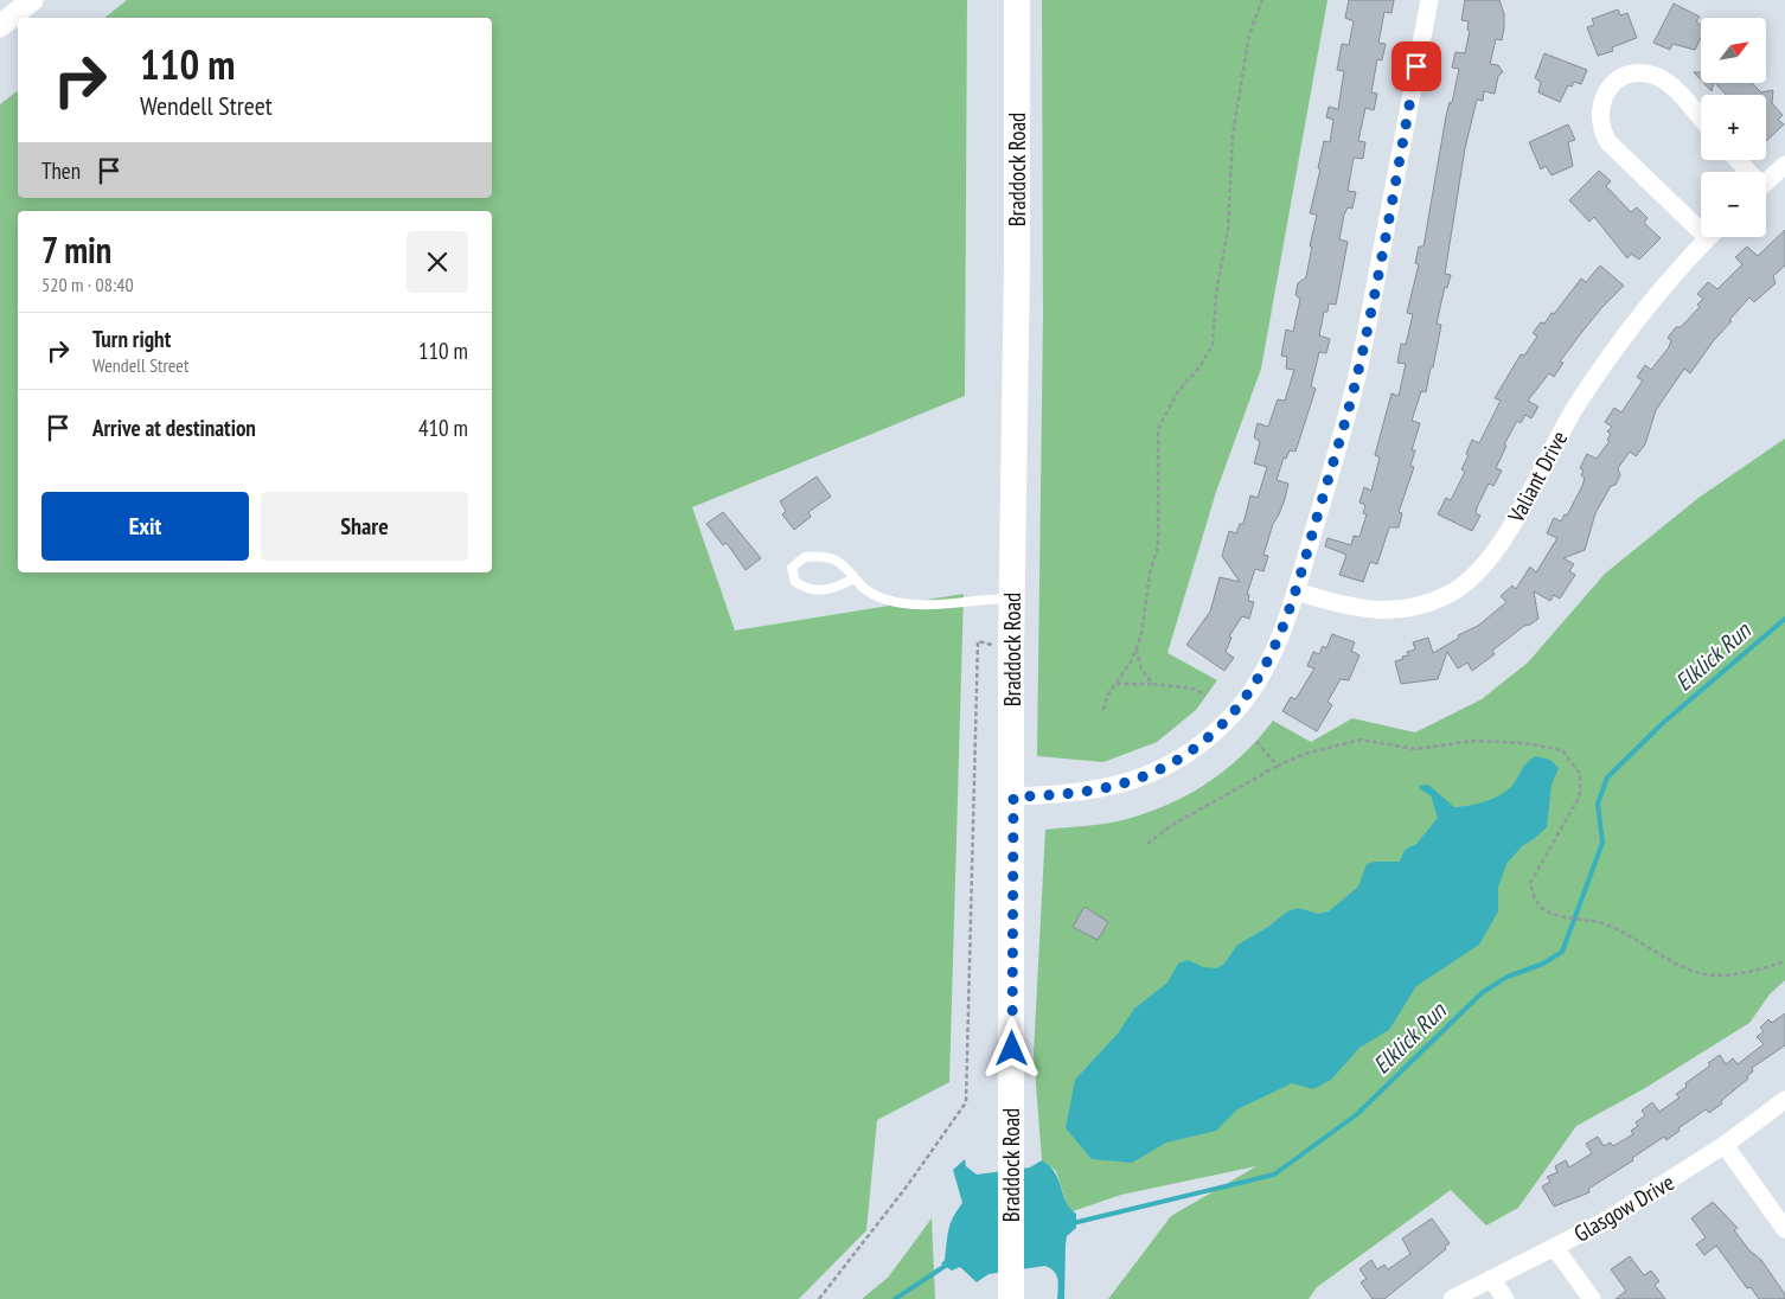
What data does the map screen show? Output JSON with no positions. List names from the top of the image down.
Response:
{
  "streets": {
    "main road": ["Braddock Road"],
    "street": ["Valiant Drive", "Glasgow Drive"]
  },
  "water": ["Elklick Run"],
  "north": "top right",
  "page": {
    "map_buttons": ["+", "−"],
    "turn": ["110 m", "Wendell Street"],
    "then": "Then",
    "heading": ["7 min", "520 m · 08:40"],
    "list": [
      {
        "name": "Turn right",
        "note": "Wendell Street",
        "value": "110 m"
      },
      {
        "name": "Arrive at destination",
        "value": "410 m"
      }
    ],
    "buttons": ["Exit", "Share"]
  }
}
